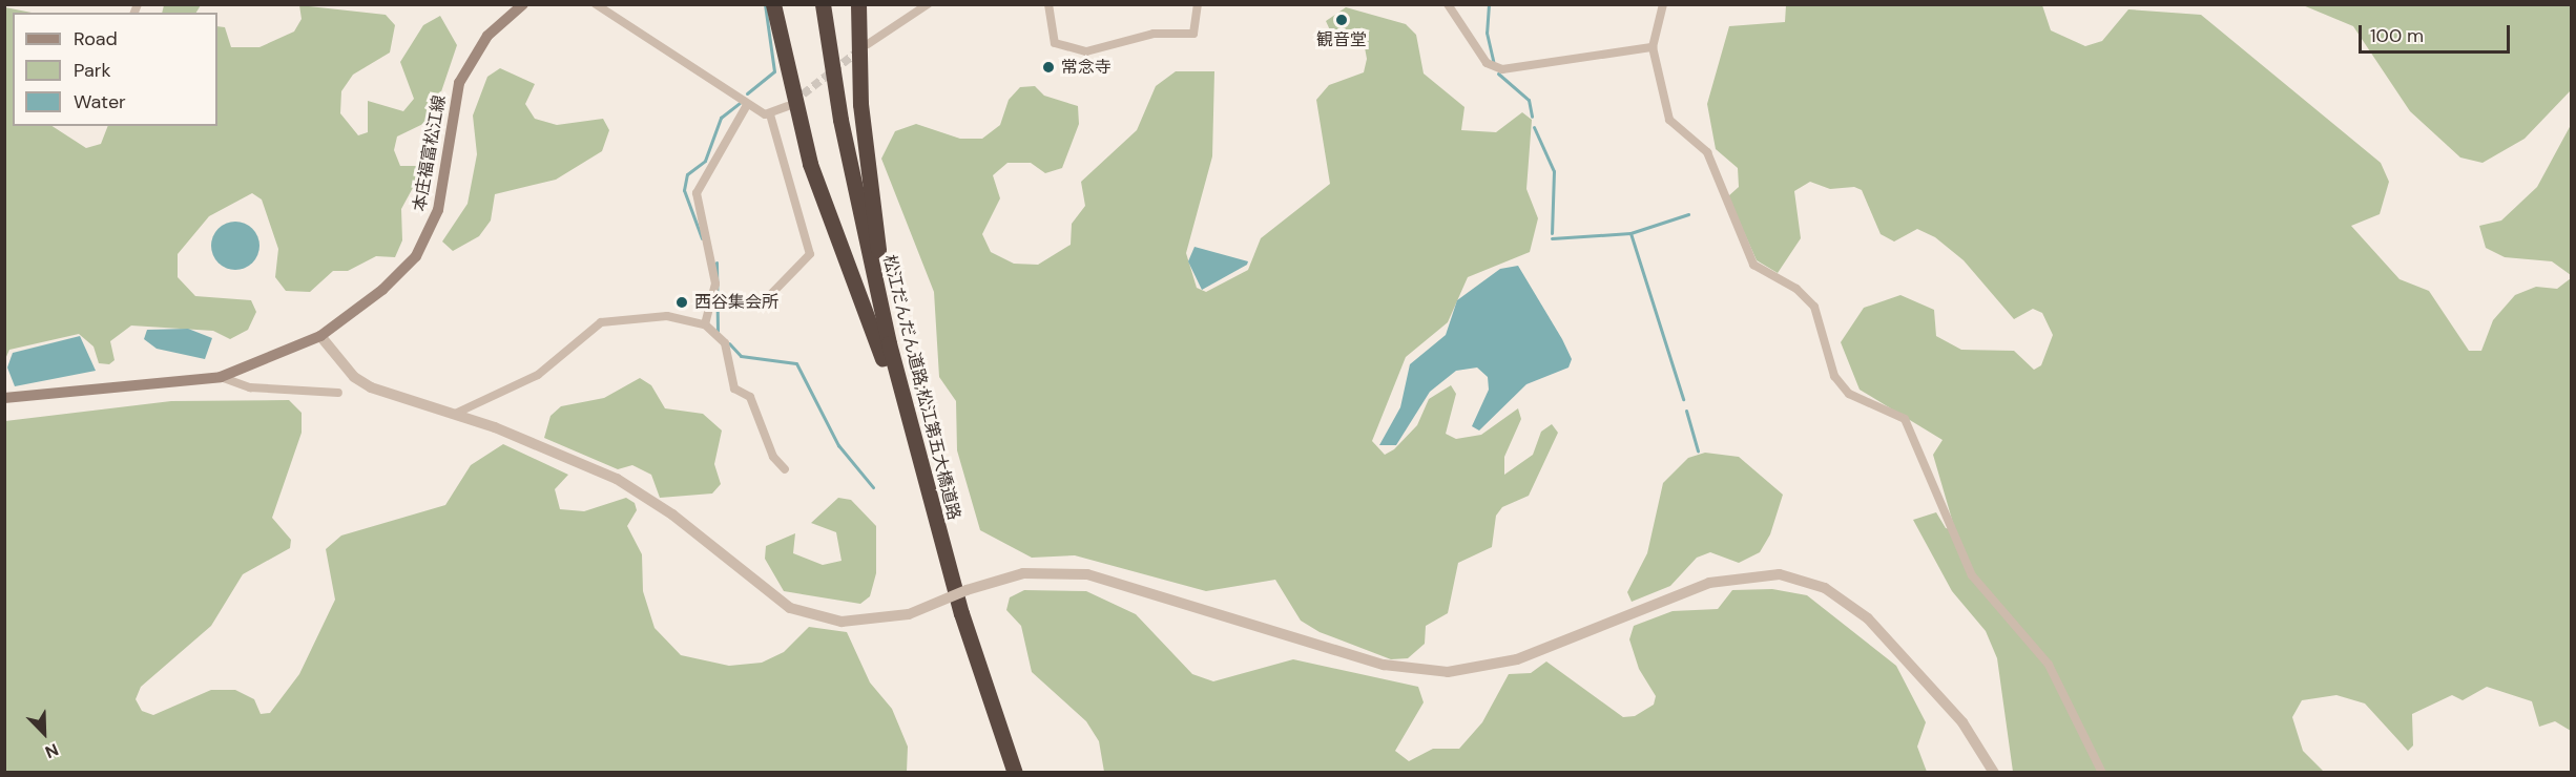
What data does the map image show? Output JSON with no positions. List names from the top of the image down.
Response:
{
  "streets": {
    "highway": ["松江だんだん道路;松江第五大橋道路"],
    "main road": ["本庄福富松江線"]
  },
  "places": ["観音堂", "常念寺", "西谷集会所"],
  "legend": ["Road", "Park", "Water"],
  "scale_bar": "100 m",
  "north": "bottom right"
}
